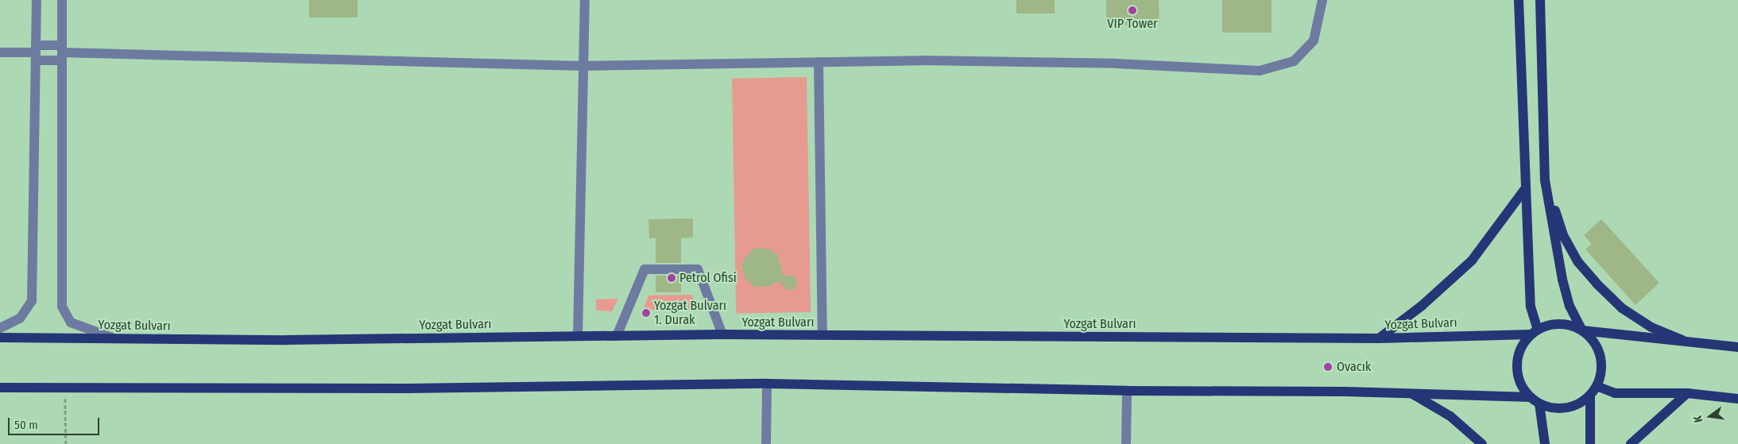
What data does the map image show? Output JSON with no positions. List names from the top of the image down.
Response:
{
  "streets": {
    "main road": ["Yozgat Bulvarı"]
  },
  "places": [
    "VIP Tower",
    "Petrol Ofisi",
    "Yozgat Bulvarı 1. Durak",
    "Ovacık"
  ],
  "scale_bar": "50 m",
  "north": "left"
}
